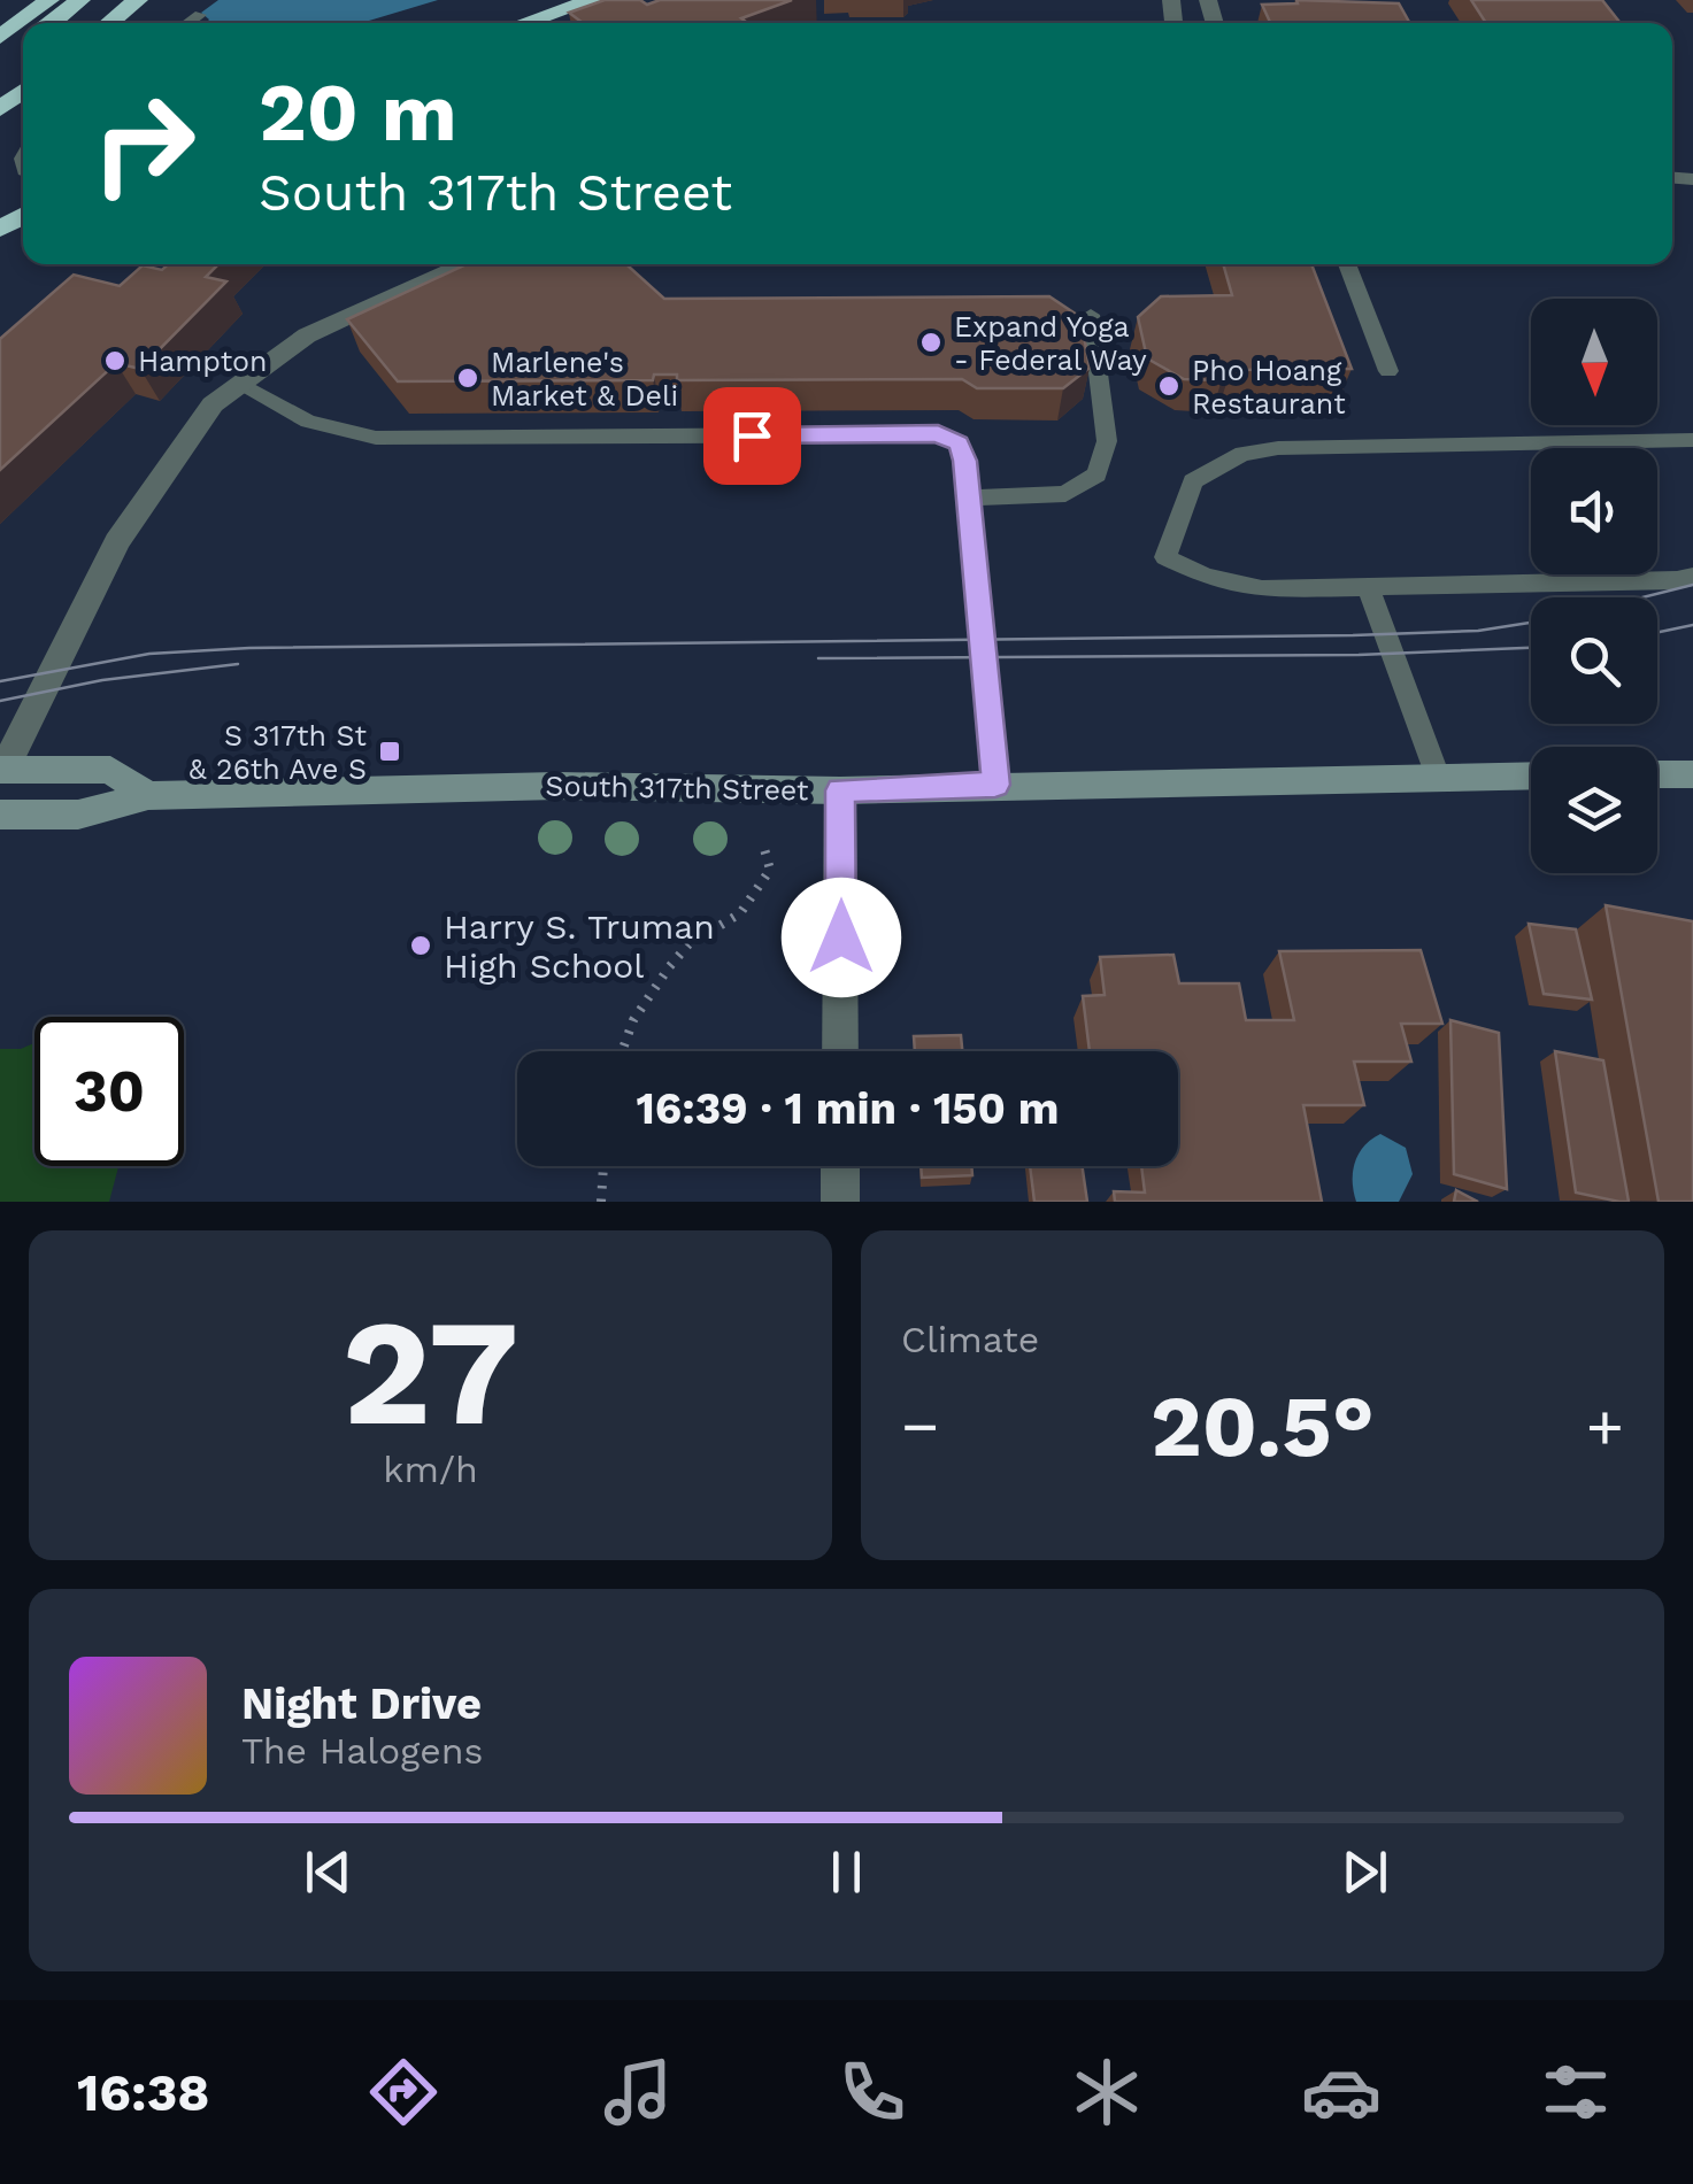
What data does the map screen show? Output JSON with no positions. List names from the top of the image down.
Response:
{
  "streets": {
    "street": ["South 317th Street"]
  },
  "places": {
    "other": [
      "Expand Yoga - Federal Way",
      "Hampton",
      "Marlene's Market & Deli",
      "Pho Hoang Restaurant",
      "Harry S. Truman High School"
    ],
    "transit": ["S 317th St & 26th Ave S"]
  },
  "north": "bottom",
  "page": {
    "turn": ["20 m", "South 317th Street"],
    "limit": "30",
    "trip": "16:39 · 1 min · 150 m",
    "tile": [
      ["27", "km/h"],
      "Climate"
    ],
    "heat": ["−", "20.5°", "+"],
    "song": ["Night Drive", "The Halogens"],
    "tabs": "16:38"
  }
}
